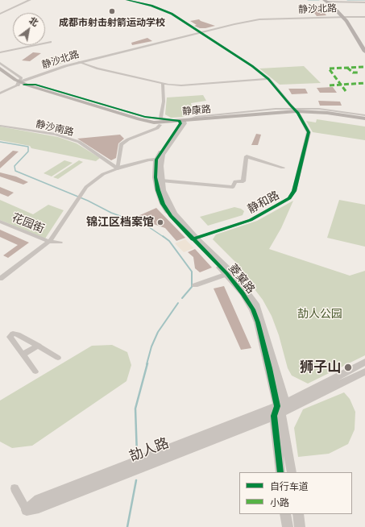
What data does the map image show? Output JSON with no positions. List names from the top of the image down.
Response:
{
  "streets": {
    "main road": ["静康路"],
    "street": [
      "静沙北路",
      "静沙南路",
      "静和路",
      "花园街",
      "菱窠路",
      "劼人路"
    ]
  },
  "crossings": [
    ["静沙北路", "静康路"],
    ["静沙北路", "静和路"],
    ["静康路", "静和路"],
    ["静康路", "菱窠路"],
    ["静和路", "菱窠路"],
    ["菱窠路", "劼人路"]
  ],
  "parks": ["劼人公园"],
  "places": ["成都市射击射箭运动学校", "锦江区档案馆", "狮子山"],
  "legend": ["自行车道", "小路"],
  "north": "top right"
}
